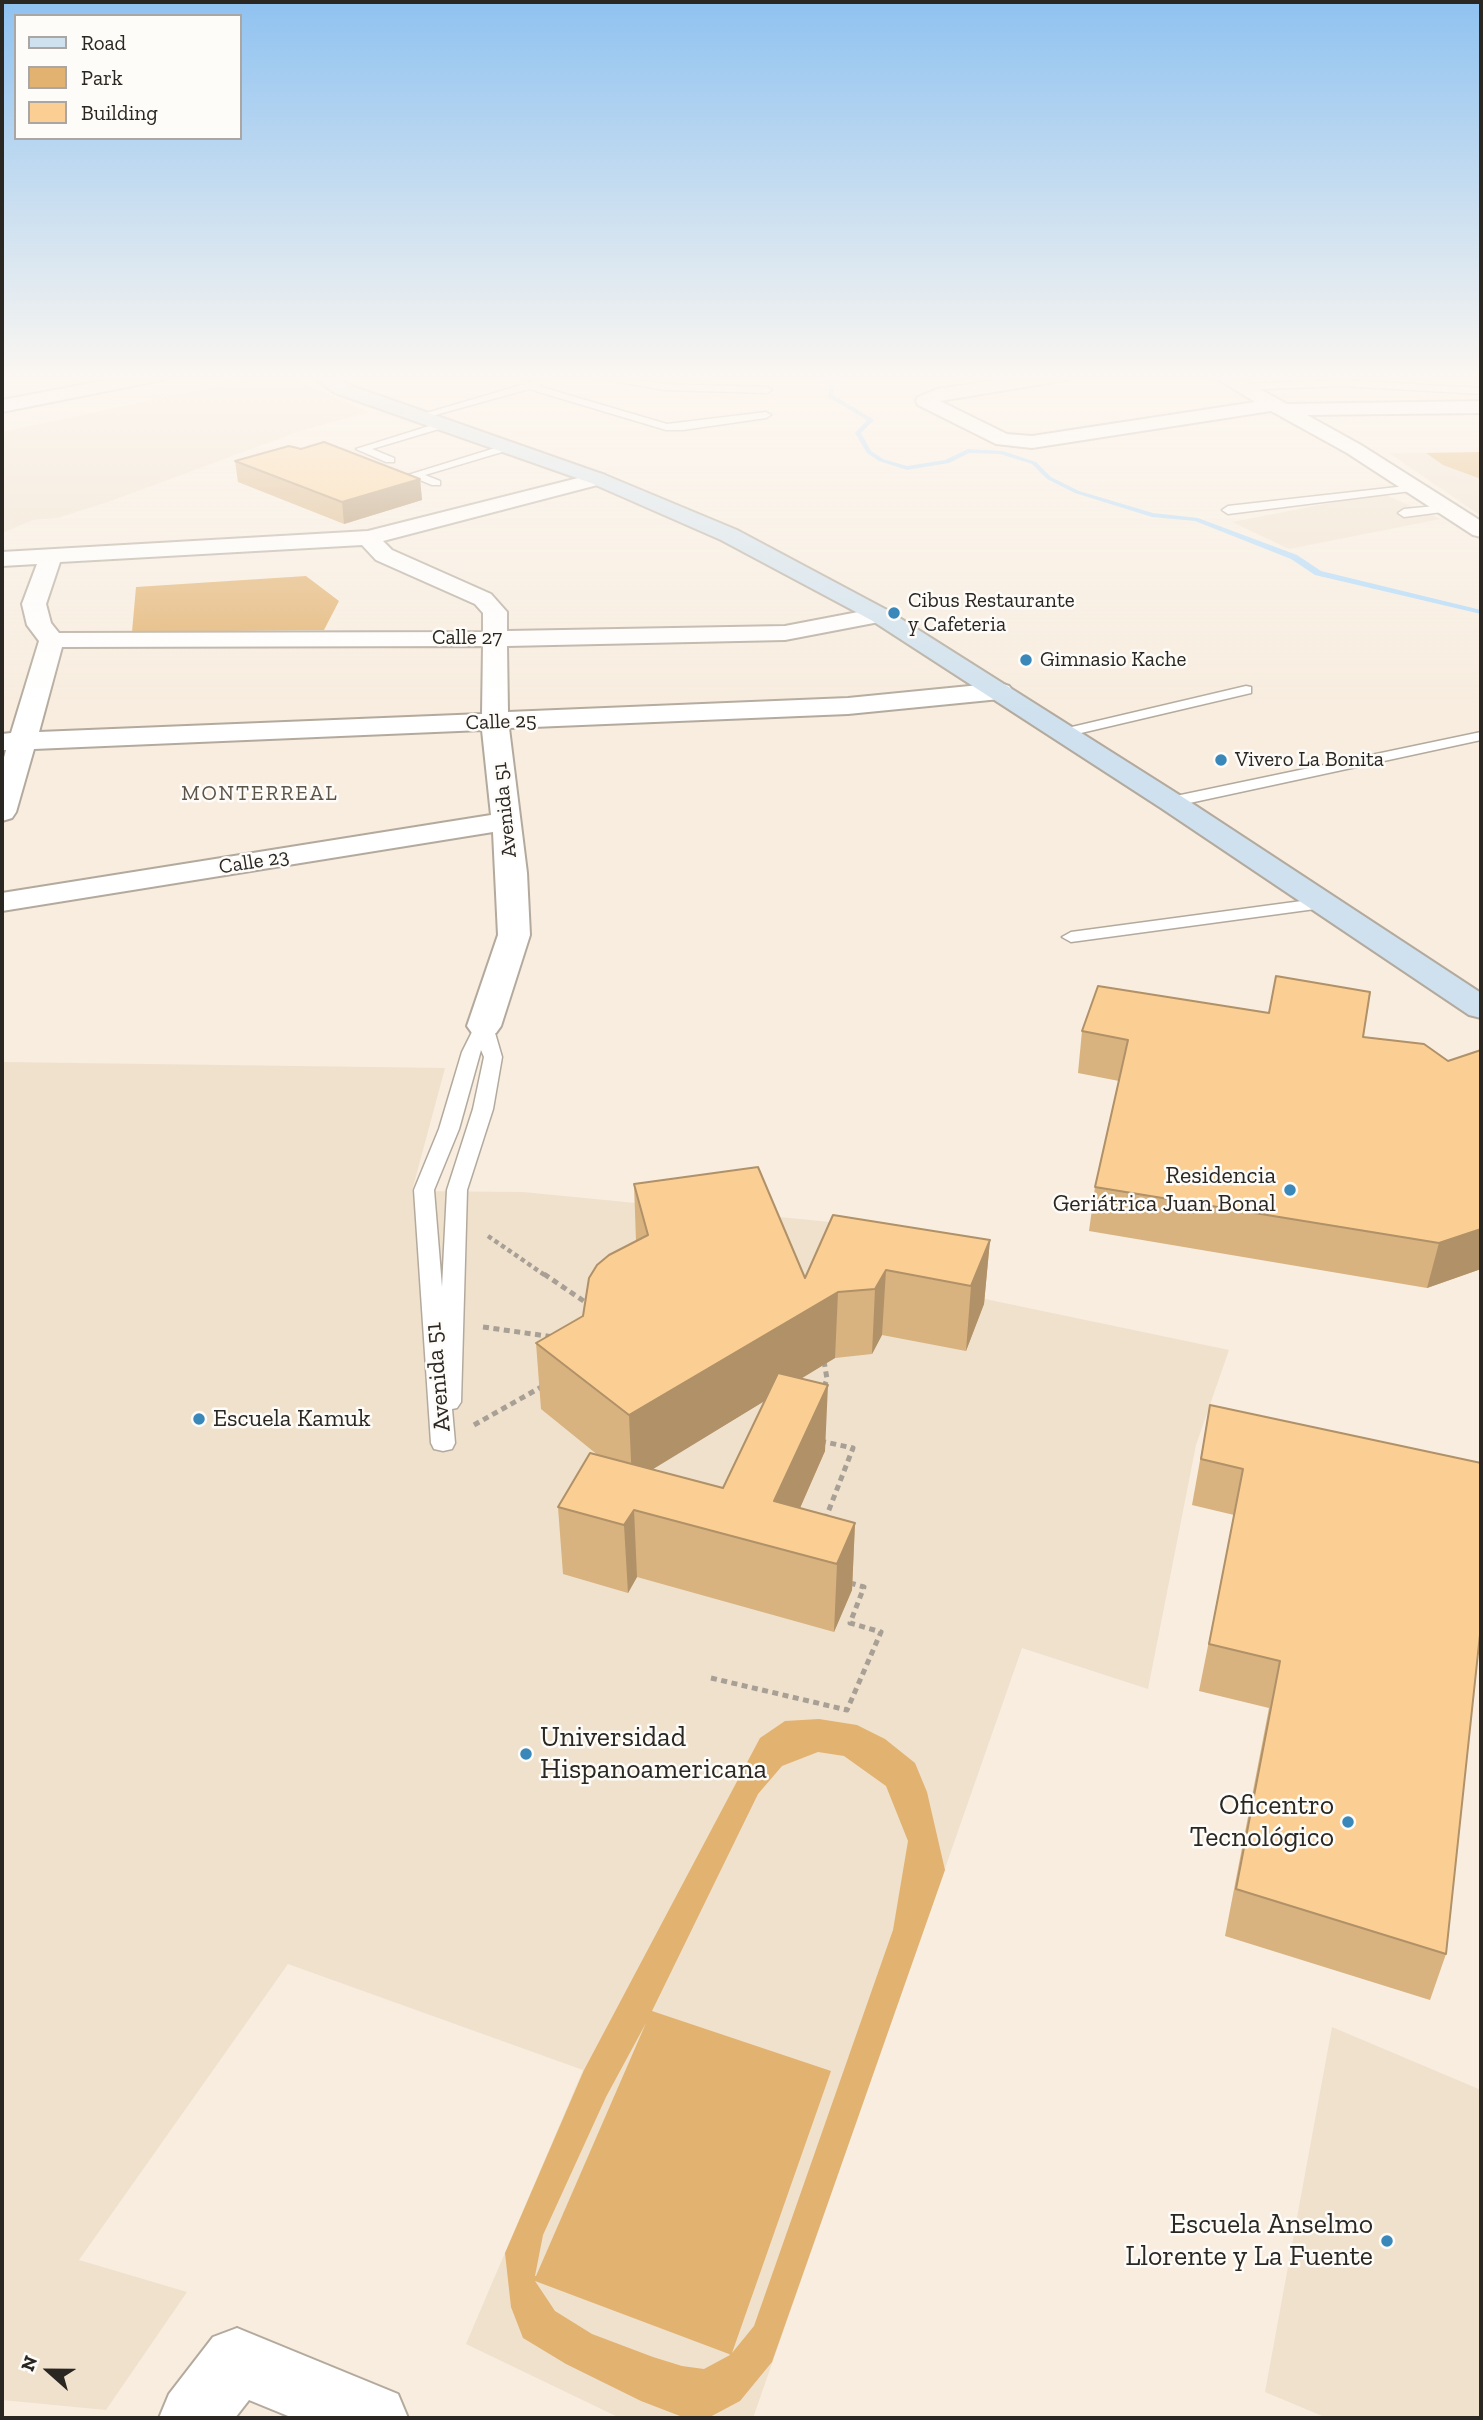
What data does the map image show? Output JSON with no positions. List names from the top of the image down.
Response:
{
  "streets": {
    "street": [
      "Calle 27",
      "Calle 25",
      "Avenida 51",
      "Calle 23"
    ]
  },
  "crossings": [
    ["Calle 27", "Avenida 51"],
    ["Calle 25", "Avenida 51"],
    ["Avenida 51", "Calle 23"]
  ],
  "districts": ["MONTERREAL"],
  "places": [
    "Cibus Restaurante y Cafeteria",
    "Gimnasio Kache",
    "Vivero La Bonita",
    "Residencia Geriátrica Juan Bonal",
    "Escuela Kamuk",
    "Universidad Hispanoamericana",
    "Oficentro Tecnológico",
    "Escuela Anselmo Llorente y La Fuente"
  ],
  "legend": ["Road", "Park", "Building"],
  "north": "left"
}
